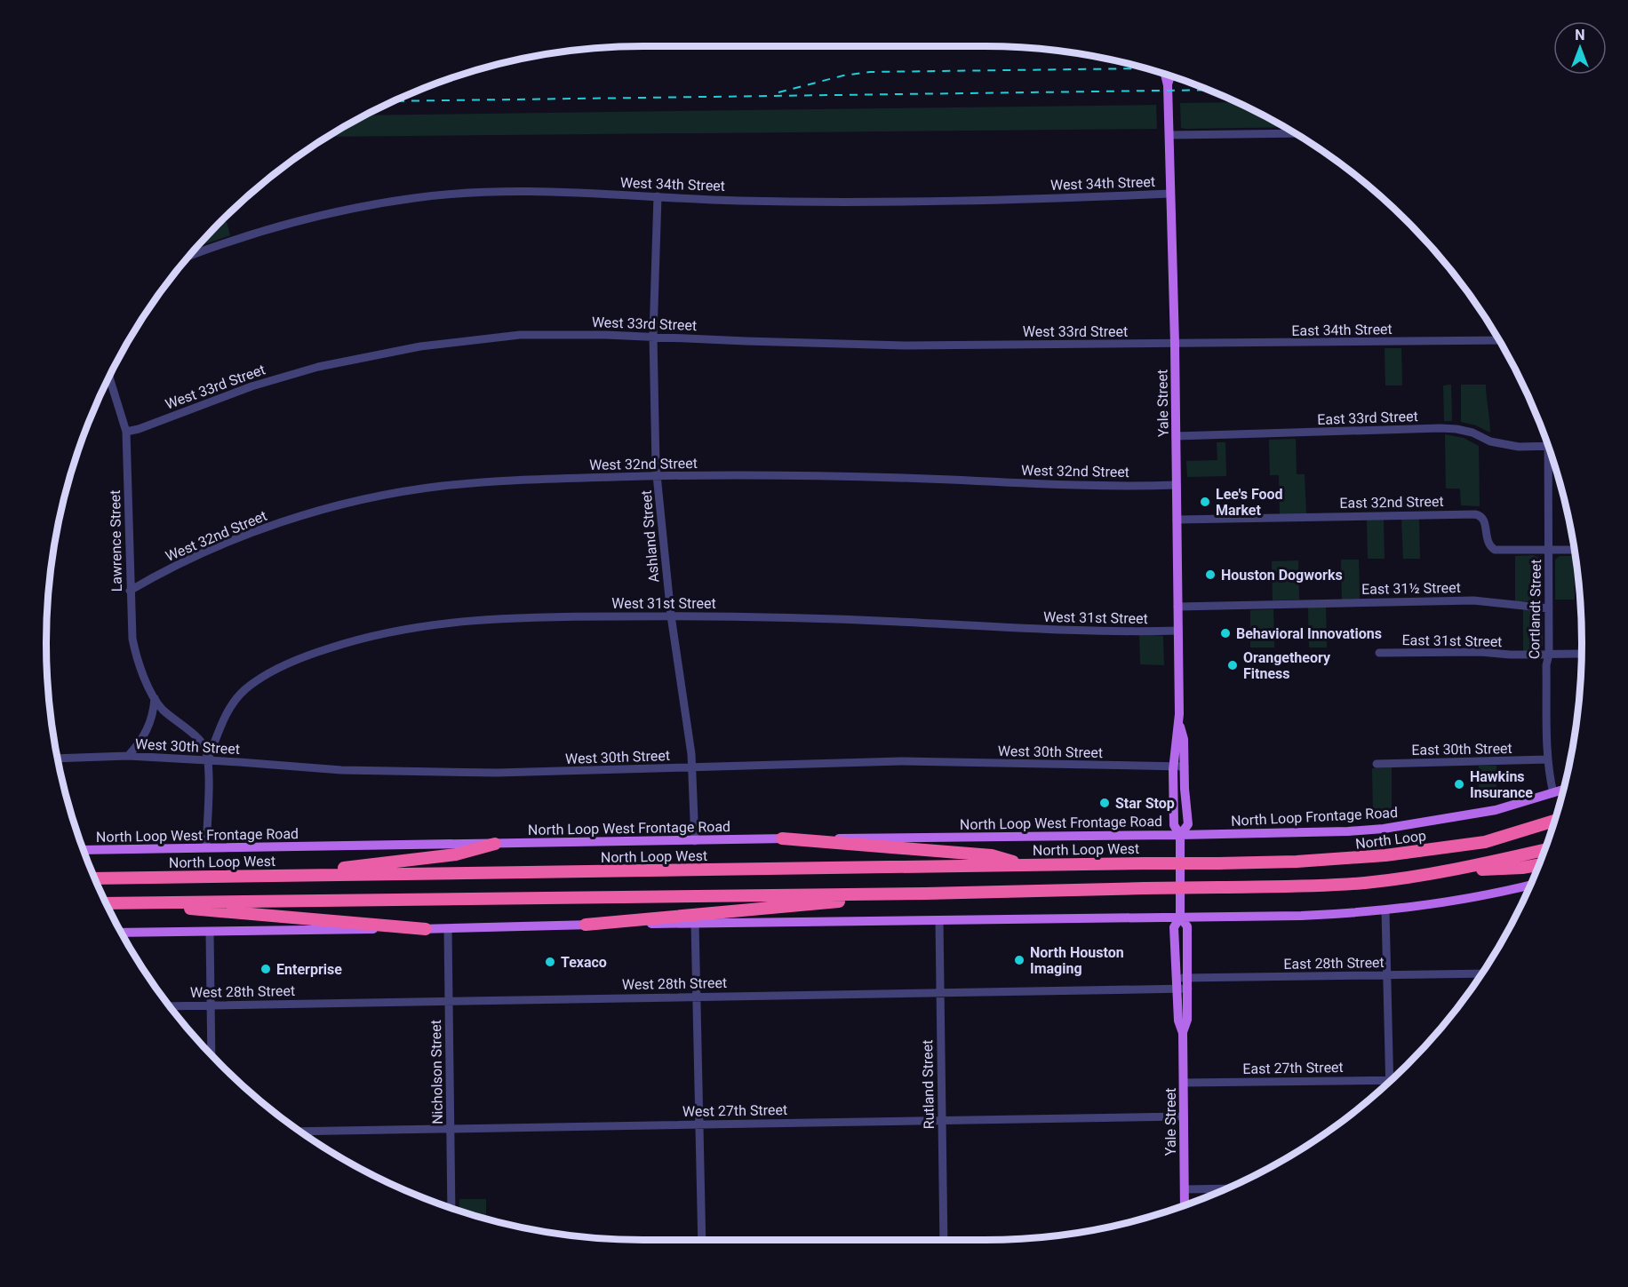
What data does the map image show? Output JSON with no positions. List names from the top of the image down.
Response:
{
  "streets": {
    "highway": ["North Loop", "North Loop West"],
    "main road": ["Yale Street", "North Loop Frontage Road", "North Loop West Frontage Road"],
    "street": [
      "West 34th Street",
      "West 33rd Street",
      "East 34th Street",
      "East 33rd Street",
      "West 32nd Street",
      "East 32nd Street",
      "Ashland Street",
      "Lawrence Street",
      "East 31½ Street",
      "West 31st Street",
      "Cortlandt Street",
      "East 31st Street",
      "West 30th Street",
      "East 30th Street",
      "East 28th Street",
      "West 28th Street",
      "East 27th Street",
      "Nicholson Street",
      "Rutland Street",
      "West 27th Street"
    ]
  },
  "crossings": [
    ["West 34th Street", "Yale Street"],
    ["West 34th Street", "Ashland Street"],
    ["West 33rd Street", "East 34th Street"],
    ["West 33rd Street", "Yale Street"],
    ["West 33rd Street", "Ashland Street"],
    ["West 33rd Street", "Lawrence Street"],
    ["East 34th Street", "Yale Street"],
    ["Yale Street", "East 33rd Street"],
    ["Yale Street", "West 32nd Street"],
    ["Yale Street", "East 32nd Street"],
    ["Yale Street", "East 31½ Street"],
    ["Yale Street", "West 31st Street"],
    ["Yale Street", "West 30th Street"],
    ["Yale Street", "North Loop Frontage Road"],
    ["Yale Street", "North Loop West Frontage Road"],
    ["Yale Street", "East 28th Street"],
    ["Yale Street", "West 28th Street"],
    ["Yale Street", "East 27th Street"],
    ["Yale Street", "West 27th Street"],
    ["East 33rd Street", "Cortlandt Street"],
    ["West 32nd Street", "Ashland Street"],
    ["West 32nd Street", "Lawrence Street"],
    ["East 32nd Street", "Cortlandt Street"],
    ["Ashland Street", "West 31st Street"],
    ["Ashland Street", "West 30th Street"],
    ["Ashland Street", "North Loop West Frontage Road"],
    ["Lawrence Street", "West 31st Street"],
    ["Lawrence Street", "West 30th Street"],
    ["Lawrence Street", "North Loop West Frontage Road"],
    ["East 31½ Street", "Cortlandt Street"],
    ["West 31st Street", "West 30th Street"],
    ["Cortlandt Street", "East 31st Street"],
    ["Cortlandt Street", "East 30th Street"],
    ["Cortlandt Street", "North Loop Frontage Road"],
    ["North Loop Frontage Road", "North Loop West Frontage Road"],
    ["North Loop", "North Loop West"],
    ["East 28th Street", "West 28th Street"],
    ["West 28th Street", "Nicholson Street"],
    ["West 28th Street", "Rutland Street"],
    ["Nicholson Street", "West 27th Street"],
    ["Rutland Street", "West 27th Street"]
  ],
  "places": [
    "Lee's Food Market",
    "Houston Dogworks",
    "Behavioral Innovations",
    "Orangetheory Fitness",
    "Hawkins Insurance",
    "Star Stop",
    "North Houston Imaging",
    "Texaco",
    "Enterprise"
  ],
  "north": "top"
}
